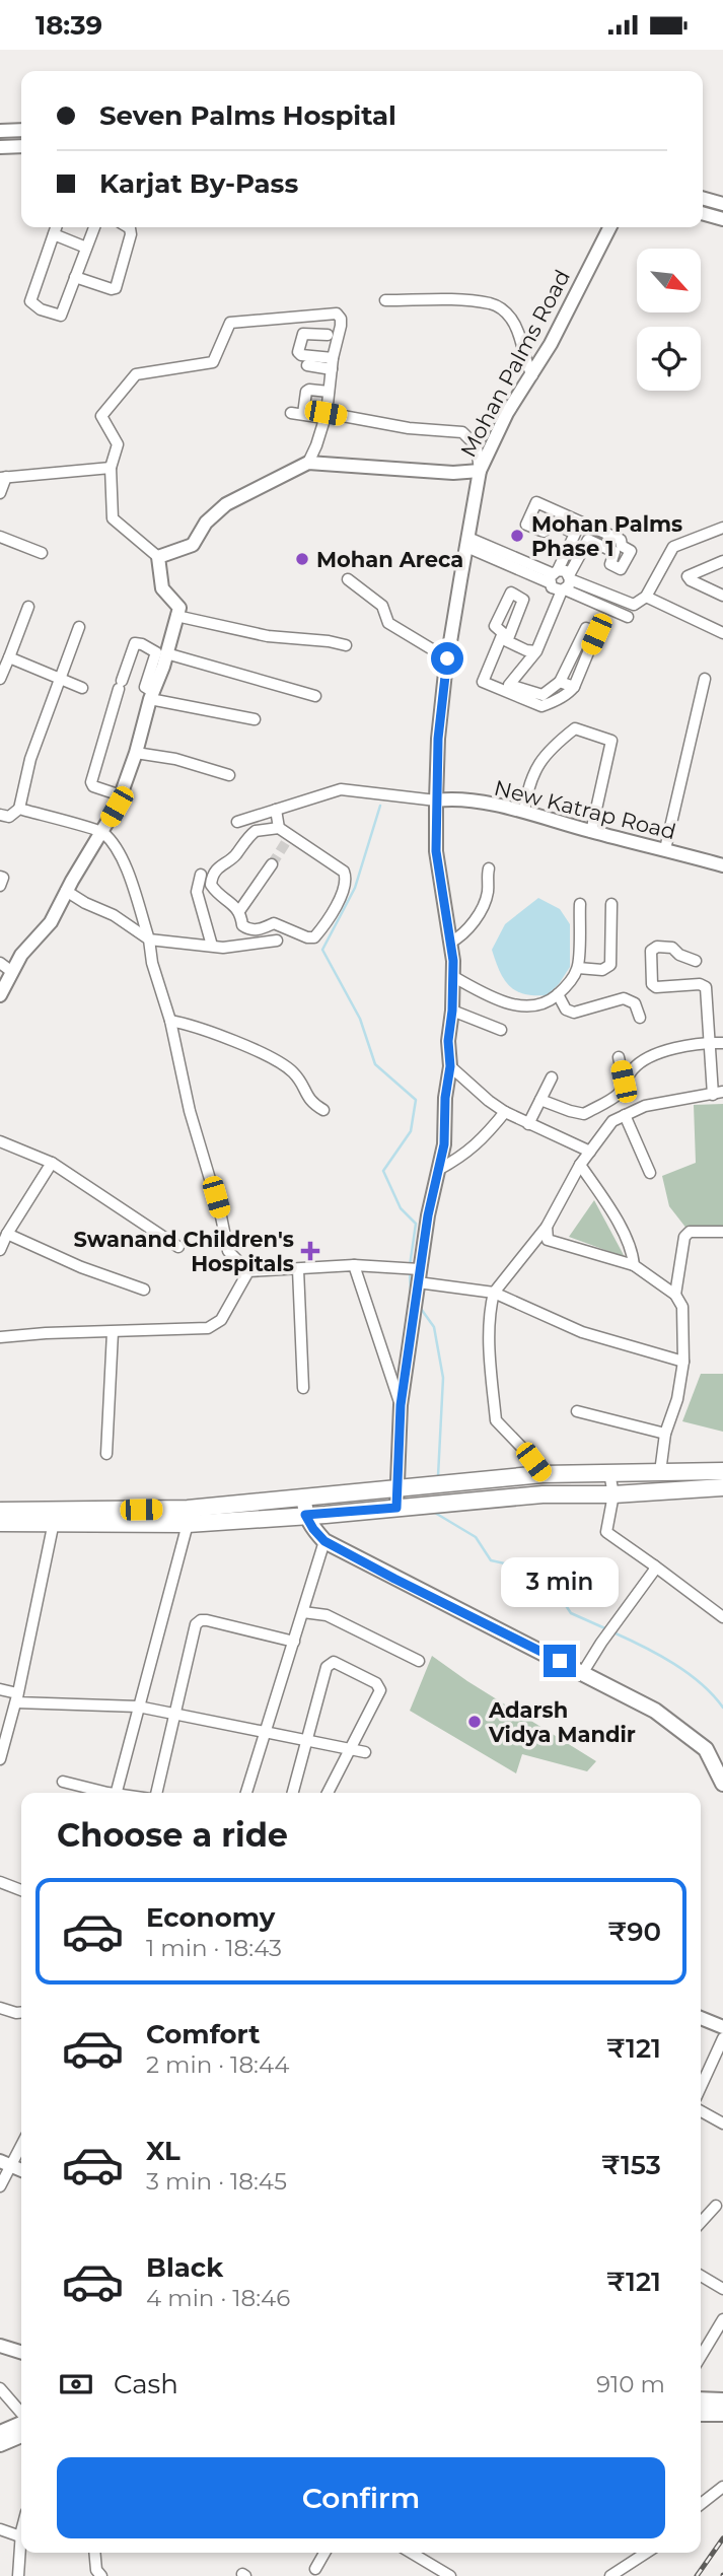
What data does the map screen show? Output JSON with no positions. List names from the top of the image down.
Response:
{
  "streets": {
    "street": ["Mohan Palms Road", "New Katrap Road"]
  },
  "crossings": [
    ["Mohan Palms Road", "New Katrap Road"]
  ],
  "places": {
    "other": ["Mohan Palms Phase 1", "Mohan Areca", "Adarsh Vidya Mandir"],
    "health": ["Swanand Children's Hospitals"]
  },
  "north": "bottom right",
  "page": {
    "status": "18:39",
    "banner": ["Seven Palms Hospital", "Karjat By-Pass"],
    "bubble": "3 min",
    "heading": "Choose a ride",
    "list": [
      {
        "name": "Economy",
        "note": "1 min · 18:43",
        "value": "₹90"
      },
      {
        "name": "Comfort",
        "note": "2 min · 18:44",
        "value": "₹121"
      },
      {
        "name": "XL",
        "note": "3 min · 18:45",
        "value": "₹153"
      },
      {
        "name": "Black",
        "note": "4 min · 18:46",
        "value": "₹121"
      }
    ],
    "pay": ["Cash", "910 m"],
    "buttons": "Confirm"
  }
}
